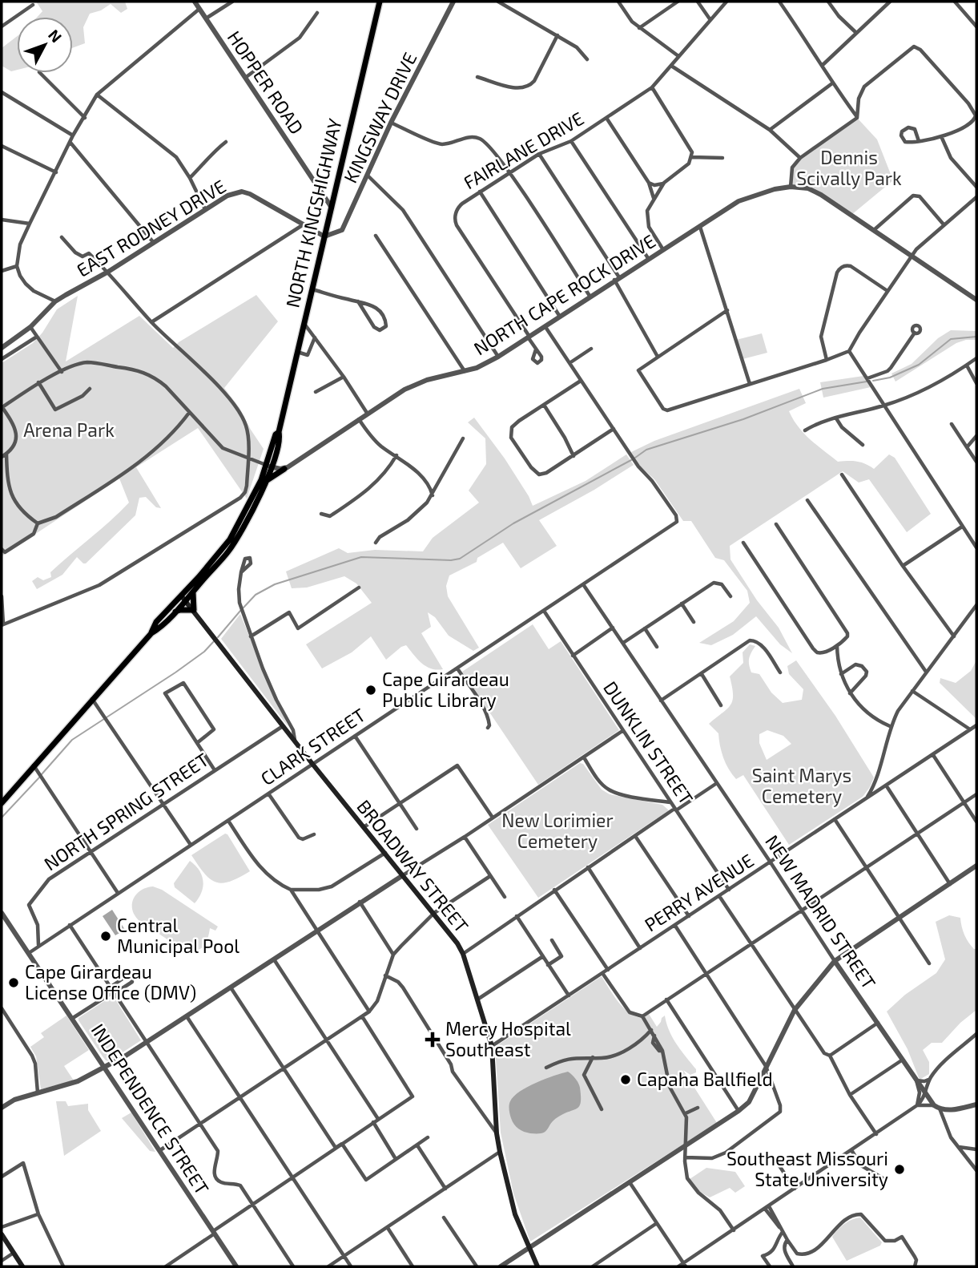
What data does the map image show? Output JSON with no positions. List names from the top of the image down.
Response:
{
  "streets": {
    "main road": ["NORTH KINGSHIGHWAY", "BROADWAY STREET"],
    "street": [
      "HOPPER ROAD",
      "KINGSWAY DRIVE",
      "FAIRLANE DRIVE",
      "EAST RODNEY DRIVE",
      "NORTH CAPE ROCK DRIVE",
      "DUNKLIN STREET",
      "CLARK STREET",
      "NORTH SPRING STREET",
      "PERRY AVENUE",
      "NEW MADRID STREET",
      "INDEPENDENCE STREET"
    ]
  },
  "crossings": [
    ["HOPPER ROAD", "NORTH KINGSHIGHWAY"],
    ["KINGSWAY DRIVE", "NORTH KINGSHIGHWAY"],
    ["KINGSWAY DRIVE", "EAST RODNEY DRIVE"],
    ["FAIRLANE DRIVE", "NORTH CAPE ROCK DRIVE"],
    ["NORTH KINGSHIGHWAY", "EAST RODNEY DRIVE"],
    ["NORTH KINGSHIGHWAY", "BROADWAY STREET"],
    ["DUNKLIN STREET", "CLARK STREET"],
    ["DUNKLIN STREET", "PERRY AVENUE"],
    ["CLARK STREET", "NORTH SPRING STREET"],
    ["CLARK STREET", "BROADWAY STREET"],
    ["CLARK STREET", "NEW MADRID STREET"],
    ["CLARK STREET", "INDEPENDENCE STREET"],
    ["NORTH SPRING STREET", "BROADWAY STREET"],
    ["BROADWAY STREET", "PERRY AVENUE"],
    ["PERRY AVENUE", "NEW MADRID STREET"]
  ],
  "parks": [
    "Dennis Scivally Park",
    "Arena Park",
    "Saint Marys Cemetery",
    "New Lorimier Cemetery"
  ],
  "places": {
    "other": [
      "Cape Girardeau Public Library",
      "Central Municipal Pool",
      "Cape Girardeau License Office (DMV)",
      "Capaha Ballfield",
      "Southeast Missouri State University"
    ],
    "health": ["Mercy Hospital Southeast"]
  },
  "north": "top right"
}
